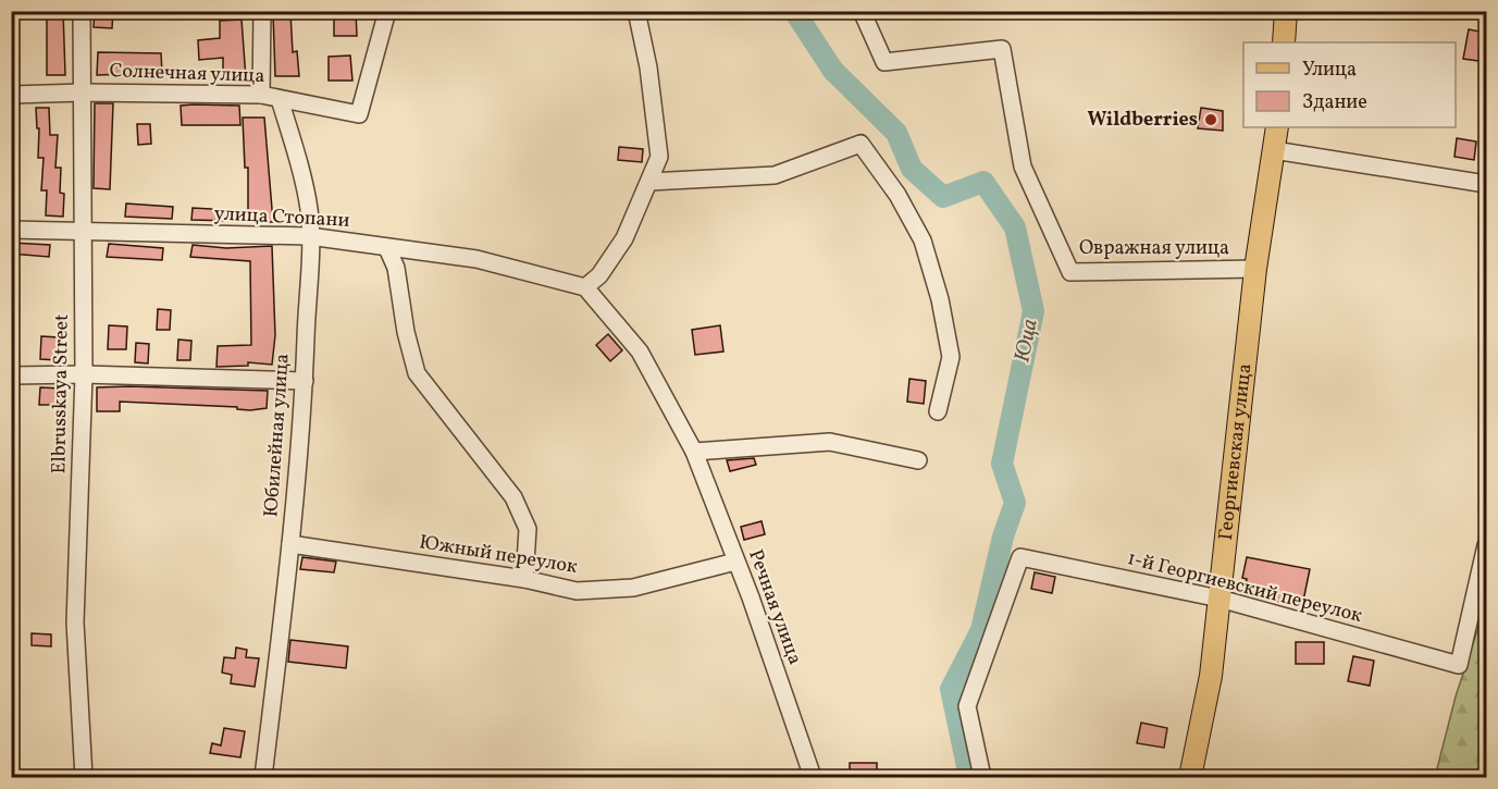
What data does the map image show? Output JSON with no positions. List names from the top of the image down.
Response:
{
  "streets": {
    "main road": ["Георгиевская улица"],
    "street": [
      "Солнечная улица",
      "улица Стопани",
      "Овражная улица",
      "Elbrusskaya Street",
      "Юбилейная улица",
      "Южный переулок",
      "1-й Георгиевский переулок",
      "Речная улица"
    ]
  },
  "crossings": [
    ["Солнечная улица", "Elbrusskaya Street"],
    ["Солнечная улица", "Юбилейная улица"],
    ["улица Стопани", "Elbrusskaya Street"],
    ["улица Стопани", "Юбилейная улица"],
    ["улица Стопани", "Речная улица"],
    ["Овражная улица", "Георгиевская улица"],
    ["Юбилейная улица", "Южный переулок"],
    ["Георгиевская улица", "1-й Георгиевский переулок"],
    ["Южный переулок", "Речная улица"]
  ],
  "water": ["Юца"],
  "places": ["Wildberries"],
  "legend": ["Улица", "Здание"]
}
